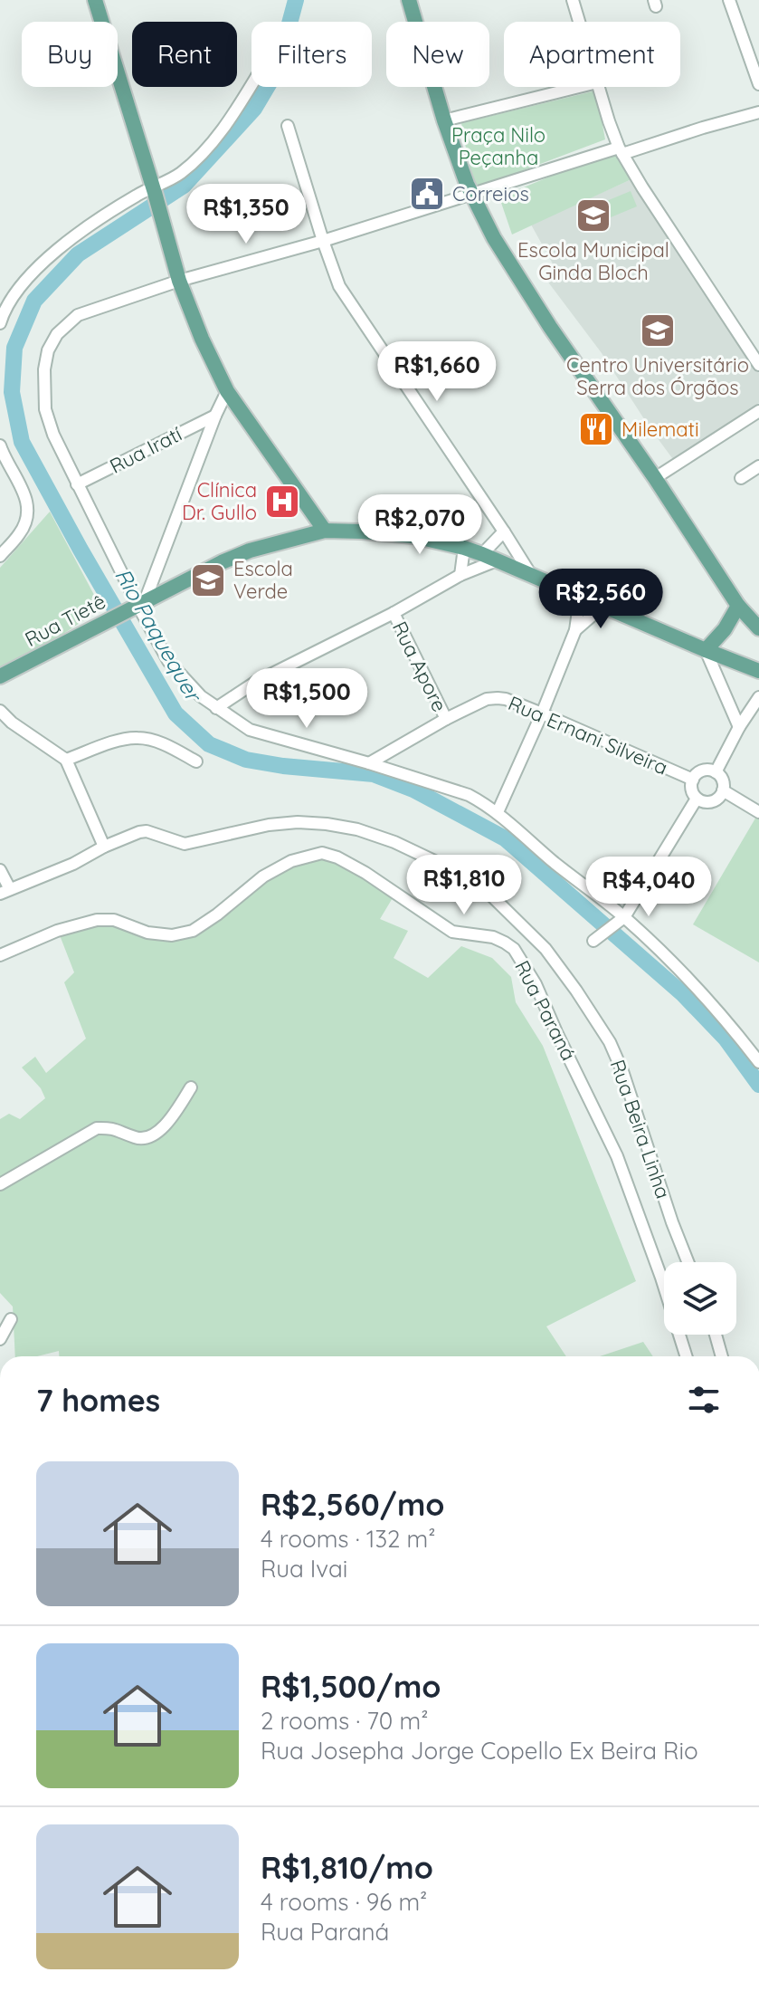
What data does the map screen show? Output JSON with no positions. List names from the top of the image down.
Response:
{
  "streets": {
    "main road": ["Rua Tietê"],
    "street": [
      "Rua Iratí",
      "Rua Apore",
      "Rua Ernani Silveira",
      "Rua Paraná",
      "Rua Beira Linha"
    ]
  },
  "crossings": [
    ["Rua Apore", "Rua Ernani Silveira"]
  ],
  "water": ["Rio Paquequer"],
  "parks": ["Praça Nilo Peçanha"],
  "places": {
    "public building": ["Correios"],
    "school or university": ["Escola Municipal Ginda Bloch", "Centro Universitário Serra dos Órgãos", "Escola Verde"],
    "restaurant": ["Milemati"],
    "hospital": ["Clínica Dr. Gullo"]
  },
  "page": {
    "chip": [
      "Buy",
      "Rent",
      "Filters",
      "New",
      "Apartment"
    ],
    "price": [
      "R$1,350",
      "R$1,660",
      "R$2,070",
      "R$2,560",
      "R$1,500",
      "R$1,810",
      "R$4,040"
    ],
    "heading": "7 homes",
    "list": [
      {
        "name": "R$2,560/mo",
        "note": "4 rooms · 132 m² · Rua Ivai"
      },
      {
        "name": "R$1,500/mo",
        "note": "2 rooms · 70 m² · Rua Josepha Jorge Copello Ex Beira Rio"
      },
      {
        "name": "R$1,810/mo",
        "note": "4 rooms · 96 m² · Rua Paraná"
      }
    ]
  }
}
